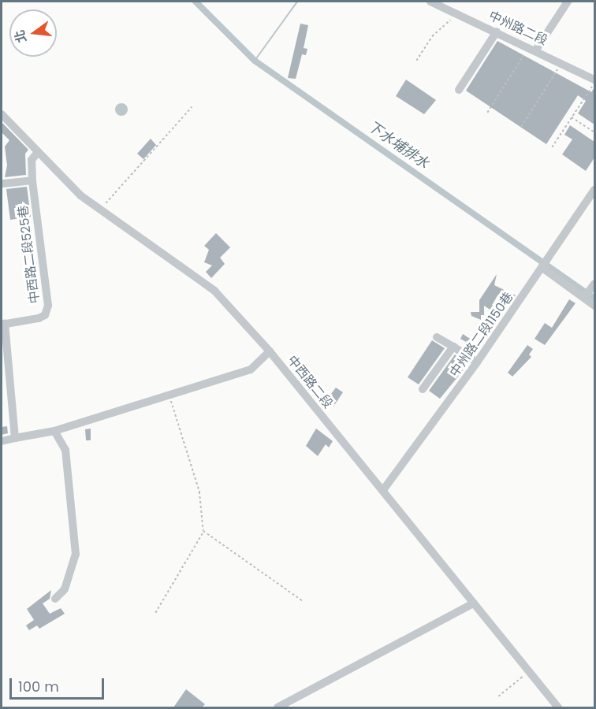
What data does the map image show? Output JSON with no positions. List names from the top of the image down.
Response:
{
  "streets": {
    "street": [
      "中州路二段",
      "中西路二段525巷",
      "中州路二段1150巷",
      "中西路二段"
    ]
  },
  "crossings": [
    ["中西路二段525巷", "中西路二段"],
    ["中州路二段1150巷", "中西路二段"]
  ],
  "water": ["下水埔排水"],
  "scale_bar": "100 m",
  "north": "left"
}
